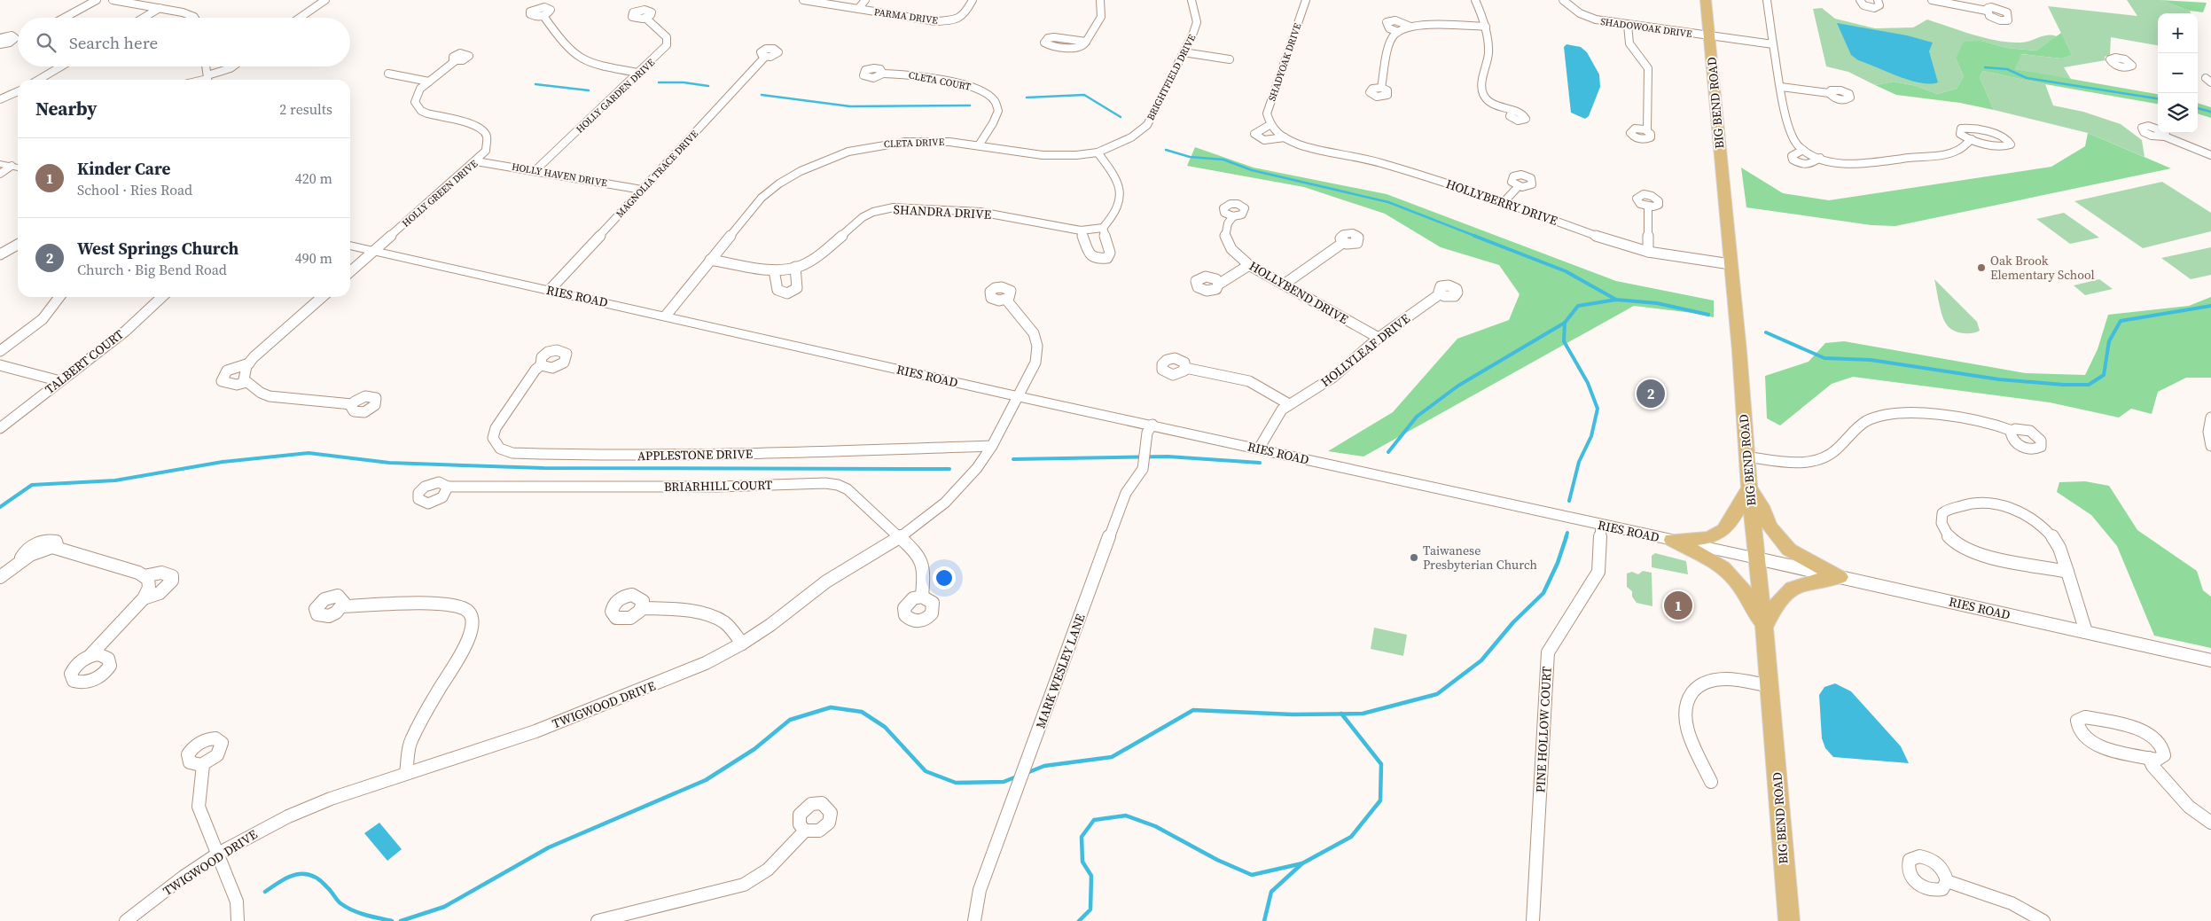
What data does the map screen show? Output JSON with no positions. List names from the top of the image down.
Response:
{
  "streets": {
    "main road": ["BIG BEND ROAD"],
    "street": [
      "PARMA DRIVE",
      "SHADOWOAK DRIVE",
      "SHADYOAK DRIVE",
      "BRIGHTFIELD DRIVE",
      "CLETA COURT",
      "HOLLY GARDEN DRIVE",
      "CLETA DRIVE",
      "MAGNOLIA TRACE DRIVE",
      "HOLLY HAVEN DRIVE",
      "HOLLY GREEN DRIVE",
      "HOLLYBERRY DRIVE",
      "SHANDRA DRIVE",
      "HOLLYBEND DRIVE",
      "RIES ROAD",
      "HOLLYLEAF DRIVE",
      "TALBERT COURT",
      "APPLESTONE DRIVE",
      "BRIARHILL COURT",
      "MARK WESLEY LANE",
      "TWIGWOOD DRIVE",
      "PINE HOLLOW COURT"
    ]
  },
  "crossings": [
    ["SHADOWOAK DRIVE", "BIG BEND ROAD"],
    ["SHADYOAK DRIVE", "HOLLYBERRY DRIVE"],
    ["BRIGHTFIELD DRIVE", "CLETA DRIVE"],
    ["CLETA COURT", "CLETA DRIVE"],
    ["HOLLY GARDEN DRIVE", "HOLLY HAVEN DRIVE"],
    ["BIG BEND ROAD", "HOLLYBERRY DRIVE"],
    ["BIG BEND ROAD", "RIES ROAD"],
    ["CLETA DRIVE", "SHANDRA DRIVE"],
    ["CLETA DRIVE", "RIES ROAD"],
    ["MAGNOLIA TRACE DRIVE", "HOLLY HAVEN DRIVE"],
    ["MAGNOLIA TRACE DRIVE", "RIES ROAD"],
    ["HOLLY HAVEN DRIVE", "HOLLY GREEN DRIVE"],
    ["HOLLY GREEN DRIVE", "RIES ROAD"],
    ["HOLLYBEND DRIVE", "HOLLYLEAF DRIVE"],
    ["RIES ROAD", "HOLLYLEAF DRIVE"],
    ["RIES ROAD", "MARK WESLEY LANE"],
    ["RIES ROAD", "TWIGWOOD DRIVE"],
    ["RIES ROAD", "PINE HOLLOW COURT"],
    ["APPLESTONE DRIVE", "TWIGWOOD DRIVE"],
    ["BRIARHILL COURT", "TWIGWOOD DRIVE"]
  ],
  "places": ["Oak Brook Elementary School", "Taiwanese Presbyterian Church"],
  "page": {
    "map_buttons": ["+", "−"],
    "search": "Search here",
    "heading": ["Nearby", "2 results"],
    "list": [
      {
        "mark": "1",
        "name": "Kinder Care",
        "note": "School · Ries Road",
        "value": "420 m"
      },
      {
        "mark": "2",
        "name": "West Springs Church",
        "note": "Church · Big Bend Road",
        "value": "490 m"
      }
    ],
    "pins": ["2", "1"]
  }
}
